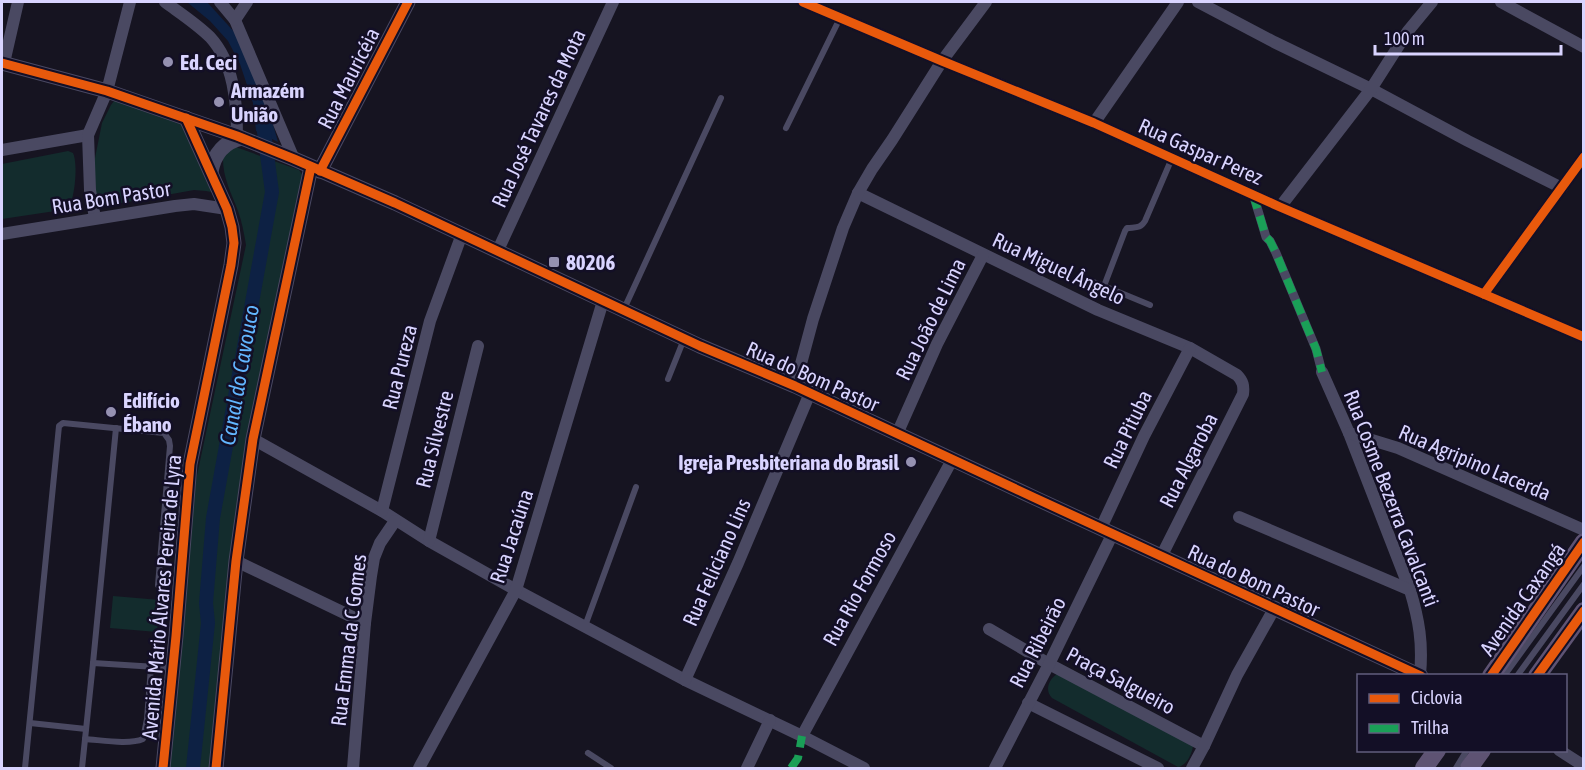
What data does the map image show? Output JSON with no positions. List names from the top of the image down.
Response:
{
  "streets": {
    "main road": ["Avenida Caxangá"],
    "street": [
      "Rua Mauricéia",
      "Rua José Tavares da Mota",
      "Rua Gaspar Perez",
      "Rua Bom Pastor",
      "Rua Miguel Ângelo",
      "Rua João de Lima",
      "Rua Pureza",
      "Rua do Bom Pastor",
      "Rua Pituba",
      "Rua Silvestre",
      "Rua Algaroba",
      "Rua Agripino Lacerda",
      "Rua Cosme Bezerra Cavalcanti",
      "Rua Jacaúna",
      "Rua Feliciano Lins",
      "Rua Rio Formoso",
      "Avenida Mário Álvares Pereira de Lyra",
      "Rua Emma da C Gomes",
      "Rua Ribeirão",
      "Praça Salgueiro"
    ]
  },
  "crossings": [
    ["Rua Mauricéia", "Rua do Bom Pastor"],
    ["Rua José Tavares da Mota", "Rua do Bom Pastor"],
    ["Rua Gaspar Perez", "Rua Feliciano Lins"],
    ["Rua Bom Pastor", "Avenida Mário Álvares Pereira de Lyra"],
    ["Rua Miguel Ângelo", "Rua João de Lima"],
    ["Rua Miguel Ângelo", "Rua Pituba"],
    ["Rua Miguel Ângelo", "Rua Algaroba"],
    ["Rua Miguel Ângelo", "Rua Feliciano Lins"],
    ["Rua João de Lima", "Rua do Bom Pastor"],
    ["Rua Pureza", "Rua do Bom Pastor"],
    ["Rua do Bom Pastor", "Rua Pituba"],
    ["Rua do Bom Pastor", "Rua Algaroba"],
    ["Rua do Bom Pastor", "Rua Jacaúna"],
    ["Rua do Bom Pastor", "Rua Feliciano Lins"],
    ["Rua do Bom Pastor", "Rua Rio Formoso"],
    ["Rua do Bom Pastor", "Avenida Mário Álvares Pereira de Lyra"],
    ["Rua do Bom Pastor", "Rua Ribeirão"],
    ["Rua Pituba", "Rua Ribeirão"],
    ["Rua Agripino Lacerda", "Rua Cosme Bezerra Cavalcanti"],
    ["Rua Ribeirão", "Praça Salgueiro"]
  ],
  "water": ["Canal do Cavouco"],
  "places": {
    "other": [
      "Ed. Ceci",
      "Armazém União",
      "Edifício Ébano",
      "Igreja Presbiteriana do Brasil"
    ],
    "transit": ["80206"]
  },
  "legend": ["Ciclovia", "Trilha"],
  "scale_bar": "100 m"
}
